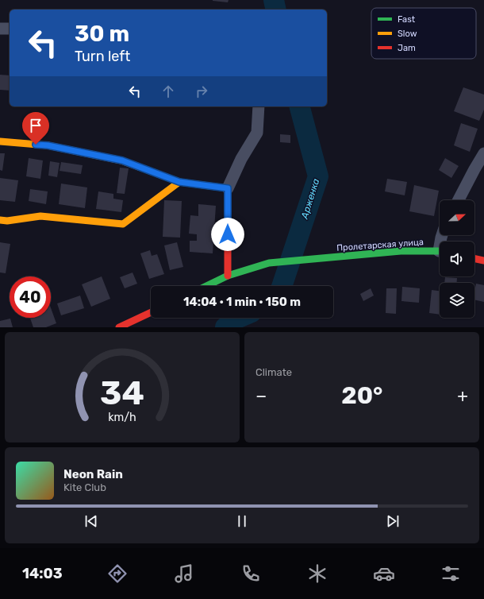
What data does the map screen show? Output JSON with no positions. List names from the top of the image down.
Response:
{
  "streets": {
    "street": ["Пролетарская улица"]
  },
  "water": ["Арженка"],
  "legend": ["Fast", "Slow", "Jam"],
  "north": "right",
  "page": {
    "turn": ["30 m", "Turn left"],
    "limit": "40",
    "trip": "14:04 · 1 min · 150 m",
    "tile": "Climate",
    "heat": ["−", "20°", "+"],
    "song": ["Neon Rain", "Kite Club"],
    "tabs": "14:03",
    "gauge": ["34", "km/h"]
  }
}
